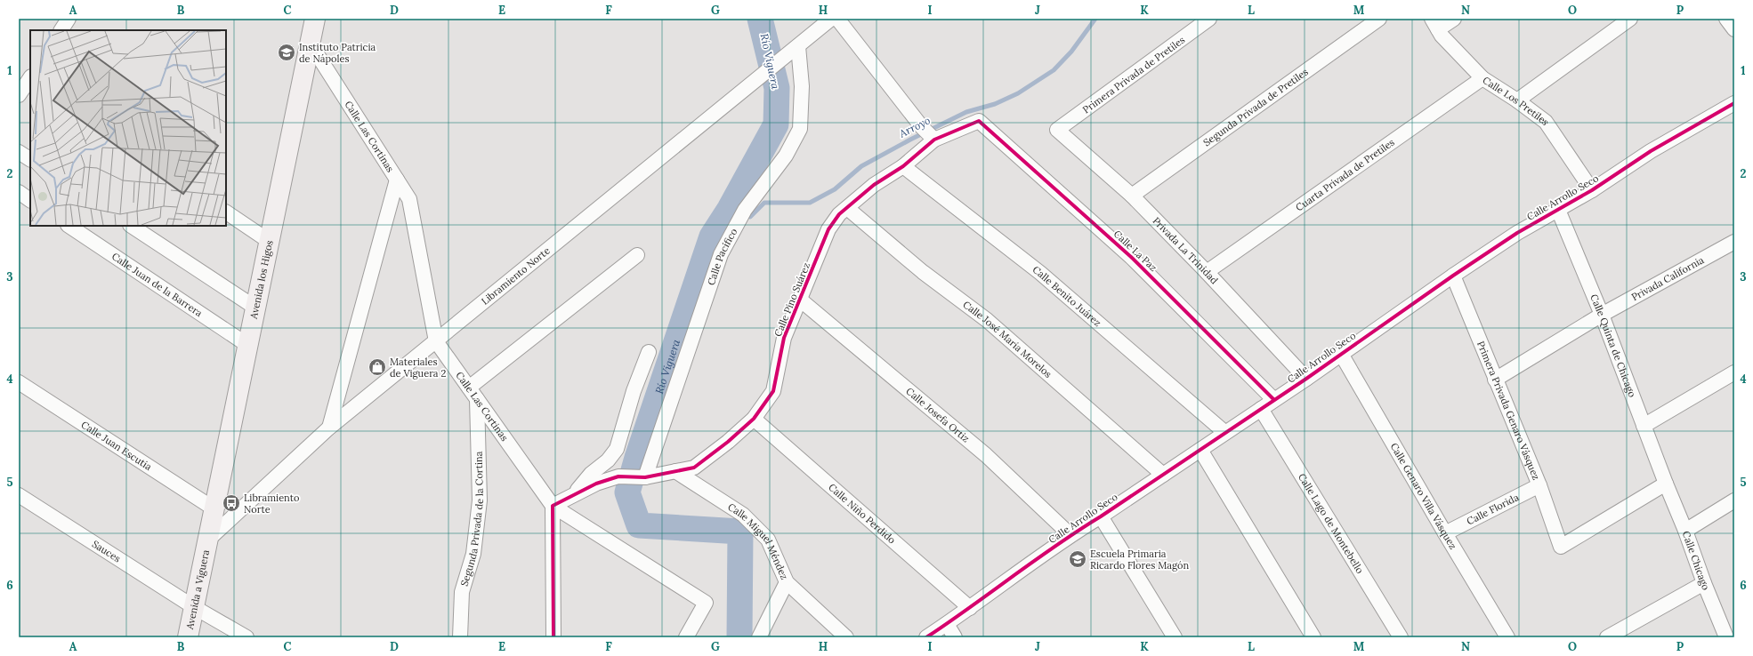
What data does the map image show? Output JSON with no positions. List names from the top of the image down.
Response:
{
  "streets": {
    "street": [
      "Primera Privada de Pretiles",
      "Calle Los Pretiles",
      "Segunda Privada de Pretiles",
      "Calle Las Cortinas",
      "Cuarta Privada de Pretiles",
      "Calle Arrollo Seco",
      "Calle La Paz",
      "Privada La Trinidad",
      "Calle Pacífico",
      "Libramiento Norte",
      "Privada California",
      "Avenida los Higos",
      "Calle Juan de la Barrera",
      "Calle Benito Juárez",
      "Calle Pino Suárez",
      "Calle José María Morelos",
      "Calle Quinta de Chicago",
      "Primera Privada Genaro Vásquez",
      "Calle Josefa Ortiz",
      "Calle Juan Escutia",
      "Calle Genaro Villa Vásquez",
      "Calle Florida",
      "Calle Niño Perdido",
      "Segunda Privada de la Cortina",
      "Calle Lago de Montebello",
      "Calle Miguel Méndez",
      "Sauces",
      "Calle Chicago",
      "Avenida a Viguera"
    ]
  },
  "crossings": [
    ["Primera Privada de Pretiles", "Privada La Trinidad"],
    ["Calle Los Pretiles", "Cuarta Privada de Pretiles"],
    ["Calle Los Pretiles", "Calle Arrollo Seco"],
    ["Segunda Privada de Pretiles", "Privada La Trinidad"],
    ["Calle Las Cortinas", "Libramiento Norte"],
    ["Calle Las Cortinas", "Avenida los Higos"],
    ["Calle Las Cortinas", "Calle Pino Suárez"],
    ["Calle Las Cortinas", "Segunda Privada de la Cortina"],
    ["Cuarta Privada de Pretiles", "Privada La Trinidad"],
    ["Calle Arrollo Seco", "Calle La Paz"],
    ["Calle Arrollo Seco", "Privada La Trinidad"],
    ["Calle Arrollo Seco", "Calle Benito Juárez"],
    ["Calle Arrollo Seco", "Calle José María Morelos"],
    ["Calle Arrollo Seco", "Calle Quinta de Chicago"],
    ["Calle Arrollo Seco", "Primera Privada Genaro Vásquez"],
    ["Calle Arrollo Seco", "Calle Josefa Ortiz"],
    ["Calle Arrollo Seco", "Calle Genaro Villa Vásquez"],
    ["Calle Arrollo Seco", "Calle Niño Perdido"],
    ["Calle Arrollo Seco", "Calle Lago de Montebello"],
    ["Calle La Paz", "Calle Pino Suárez"],
    ["Calle Pacífico", "Libramiento Norte"],
    ["Calle Pacífico", "Calle Pino Suárez"],
    ["Libramiento Norte", "Avenida los Higos"],
    ["Libramiento Norte", "Avenida a Viguera"],
    ["Privada California", "Calle Quinta de Chicago"],
    ["Privada California", "Primera Privada Genaro Vásquez"],
    ["Avenida los Higos", "Calle Juan de la Barrera"],
    ["Avenida los Higos", "Calle Juan Escutia"],
    ["Avenida los Higos", "Avenida a Viguera"],
    ["Calle Benito Juárez", "Calle Pino Suárez"],
    ["Calle Pino Suárez", "Calle José María Morelos"],
    ["Calle Pino Suárez", "Calle Josefa Ortiz"],
    ["Calle Pino Suárez", "Calle Niño Perdido"],
    ["Calle Pino Suárez", "Calle Miguel Méndez"],
    ["Calle Quinta de Chicago", "Primera Privada Genaro Vásquez"],
    ["Calle Quinta de Chicago", "Calle Chicago"],
    ["Primera Privada Genaro Vásquez", "Calle Florida"],
    ["Primera Privada Genaro Vásquez", "Calle Chicago"],
    ["Calle Genaro Villa Vásquez", "Calle Florida"],
    ["Sauces", "Avenida a Viguera"]
  ],
  "water": ["Río Viguera", "Arroyo"],
  "places": {
    "school or university": ["Instituto Patricia de Nápoles", "Escuela Primaria Ricardo Flores Magón"],
    "shop": ["Materiales de Viguera 2"],
    "bus stop": ["Libramiento Norte"]
  },
  "grid": {
    "columns": [
      "A",
      "B",
      "C",
      "D",
      "E",
      "F",
      "G",
      "H",
      "I",
      "J",
      "K",
      "L",
      "M",
      "N",
      "O",
      "P"
    ],
    "rows": [
      "1",
      "2",
      "3",
      "4",
      "5",
      "6"
    ]
  }
}
